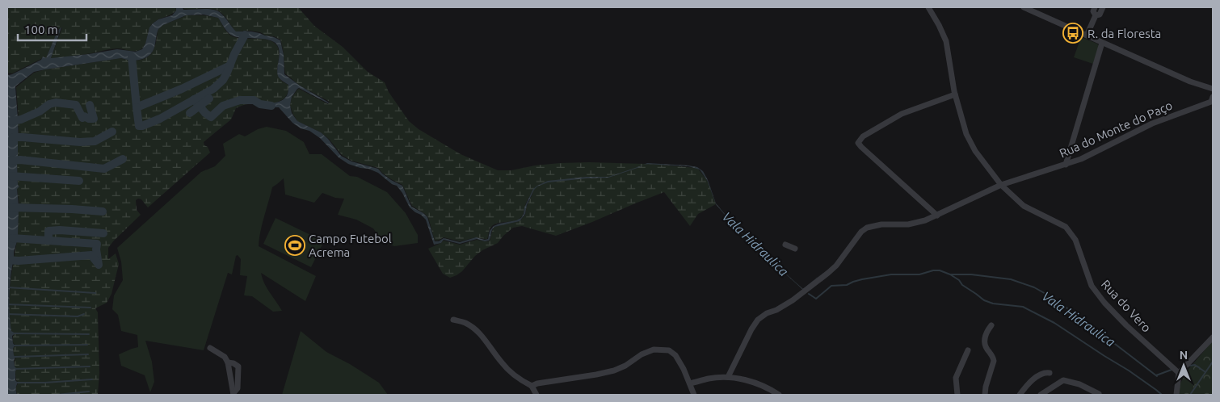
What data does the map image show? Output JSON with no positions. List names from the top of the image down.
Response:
{
  "streets": {
    "street": ["Rua do Monte do Paço", "Rua do Vero"]
  },
  "crossings": [
    ["Rua do Monte do Paço", "Rua do Vero"]
  ],
  "water": ["Vala Hidraulica"],
  "places": {
    "bus stop": ["R. da Floresta"],
    "sports": ["Campo Futebol Acrema"]
  },
  "scale_bar": "100 m",
  "north": "top"
}
